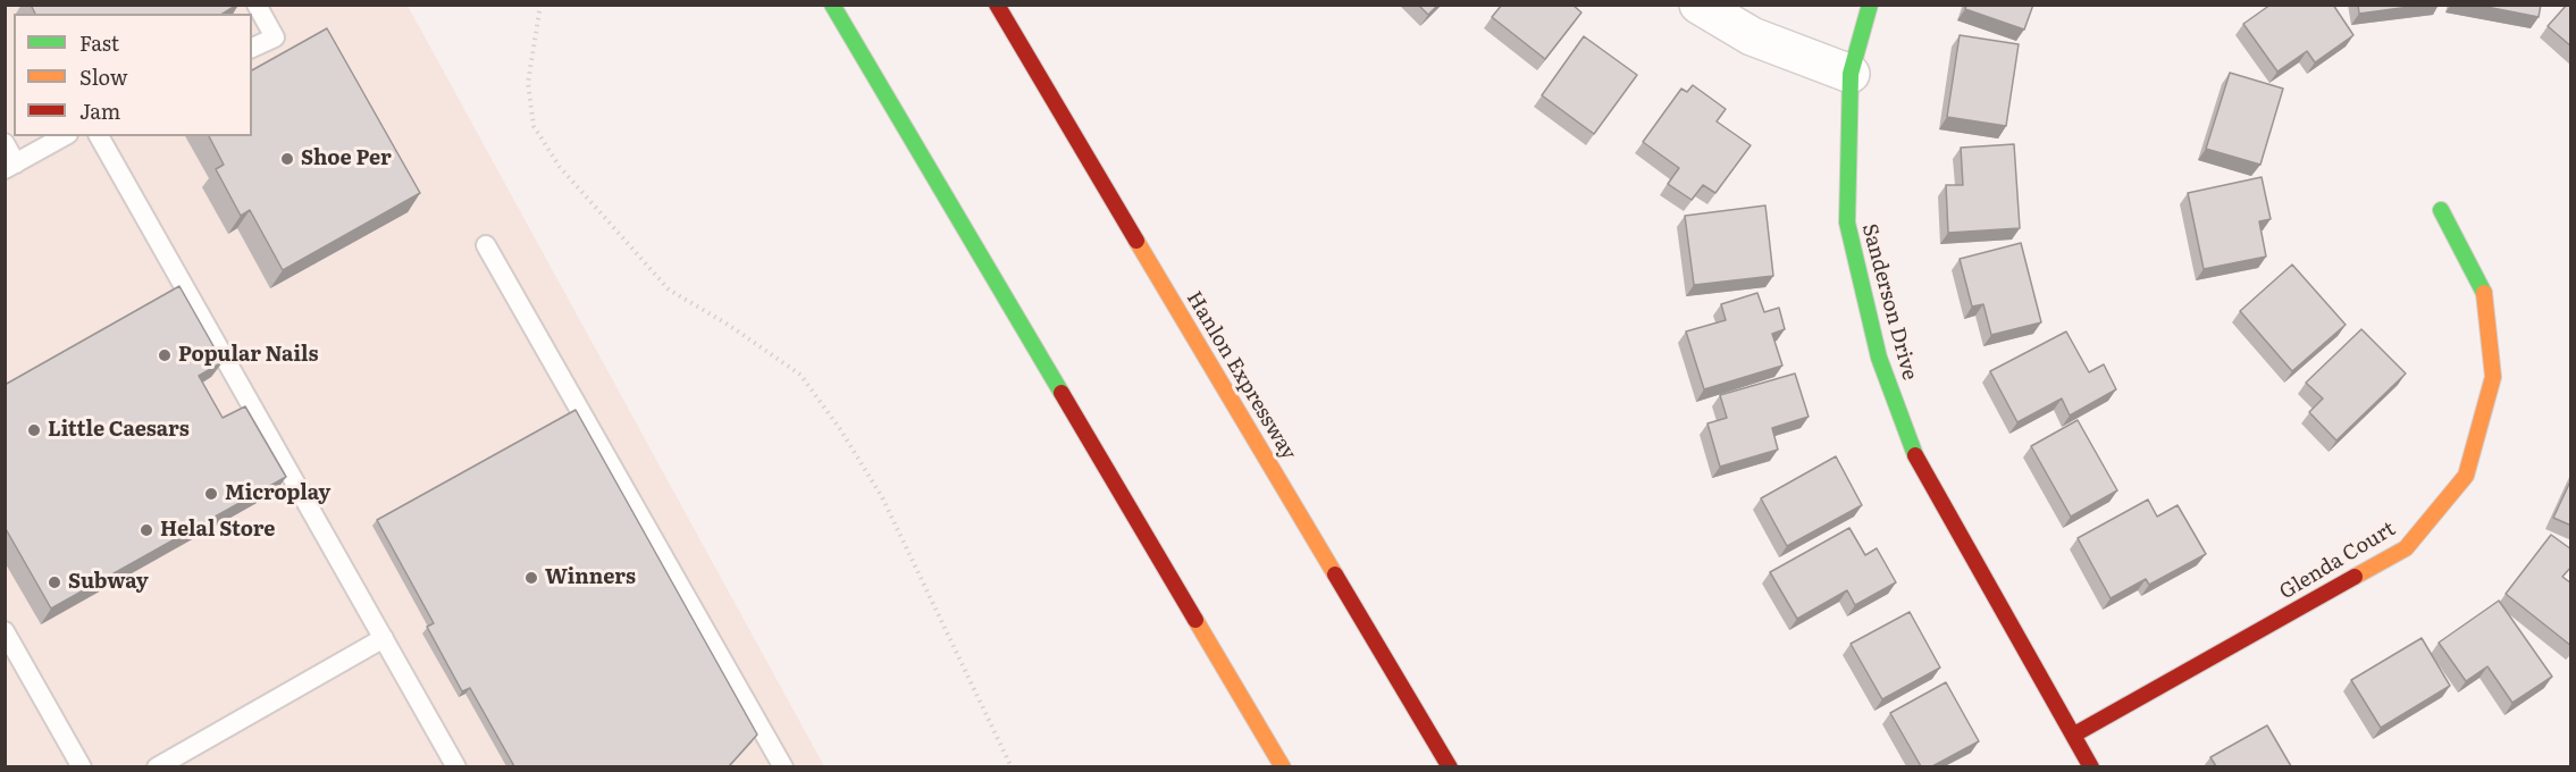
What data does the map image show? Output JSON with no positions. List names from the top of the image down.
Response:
{
  "streets": {
    "main road": ["Sanderson Drive", "Hanlon Expressway", "Glenda Court"]
  },
  "crossings": [
    ["Sanderson Drive", "Glenda Court"]
  ],
  "places": [
    "Shoe Per",
    "Popular Nails",
    "Little Caesars",
    "Microplay",
    "Helal Store",
    "Winners",
    "Subway"
  ],
  "legend": ["Fast", "Slow", "Jam"]
}
